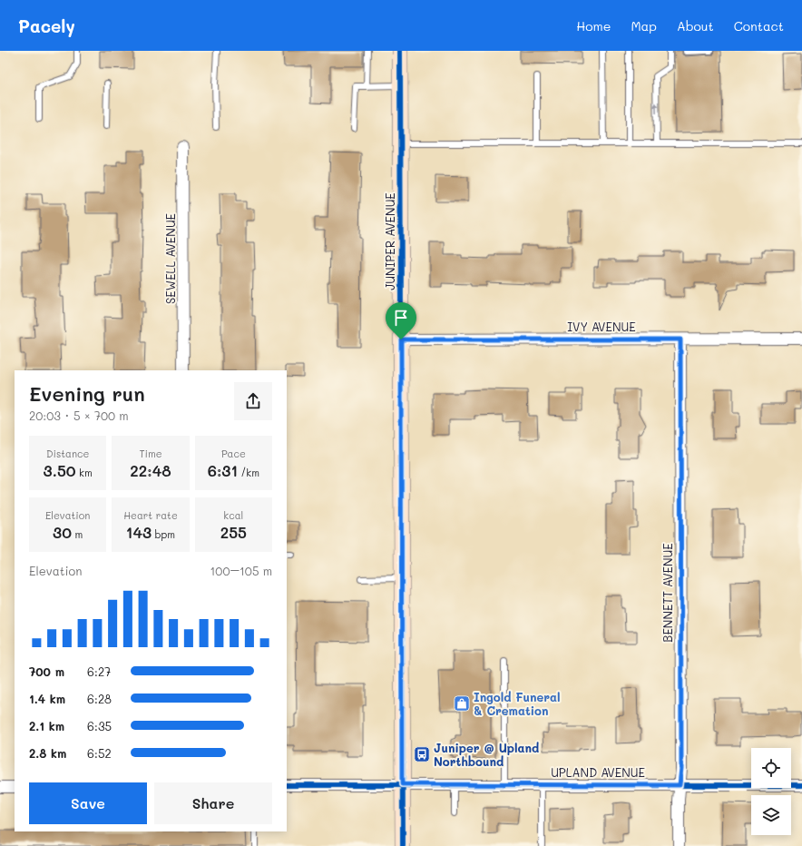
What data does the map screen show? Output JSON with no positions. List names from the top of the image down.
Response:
{
  "streets": {
    "street": [
      "JUNIPER AVENUE",
      "SEWELL AVENUE",
      "IVY AVENUE",
      "BENNETT AVENUE",
      "UPLAND AVENUE"
    ]
  },
  "crossings": [
    ["JUNIPER AVENUE", "IVY AVENUE"],
    ["JUNIPER AVENUE", "UPLAND AVENUE"],
    ["IVY AVENUE", "BENNETT AVENUE"],
    ["BENNETT AVENUE", "UPLAND AVENUE"]
  ],
  "places": {
    "shop": ["Ingold Funeral & Cremation"],
    "bus stop": ["Juniper @ Upland Northbound"]
  },
  "page": {
    "header": "Pacely",
    "nav": [
      "Home",
      "Map",
      "About",
      "Contact"
    ],
    "heading": ["Evening run", "20:03 · 5 × 700 m"],
    "stats": [
      ["Distance", "3.50 km"],
      ["Time", "22:48"],
      ["Pace", "6:31 /km"],
      ["Elevation", "30 m"],
      ["Heart rate", "143 bpm"],
      ["kcal", "255"]
    ],
    "chart": ["Elevation", "100–105 m"],
    "list": [
      {
        "name": "700 m",
        "note": "6:27"
      },
      {
        "name": "1.4 km",
        "note": "6:28"
      },
      {
        "name": "2.1 km",
        "note": "6:35"
      },
      {
        "name": "2.8 km",
        "note": "6:52"
      }
    ],
    "buttons": ["Save", "Share"]
  }
}
